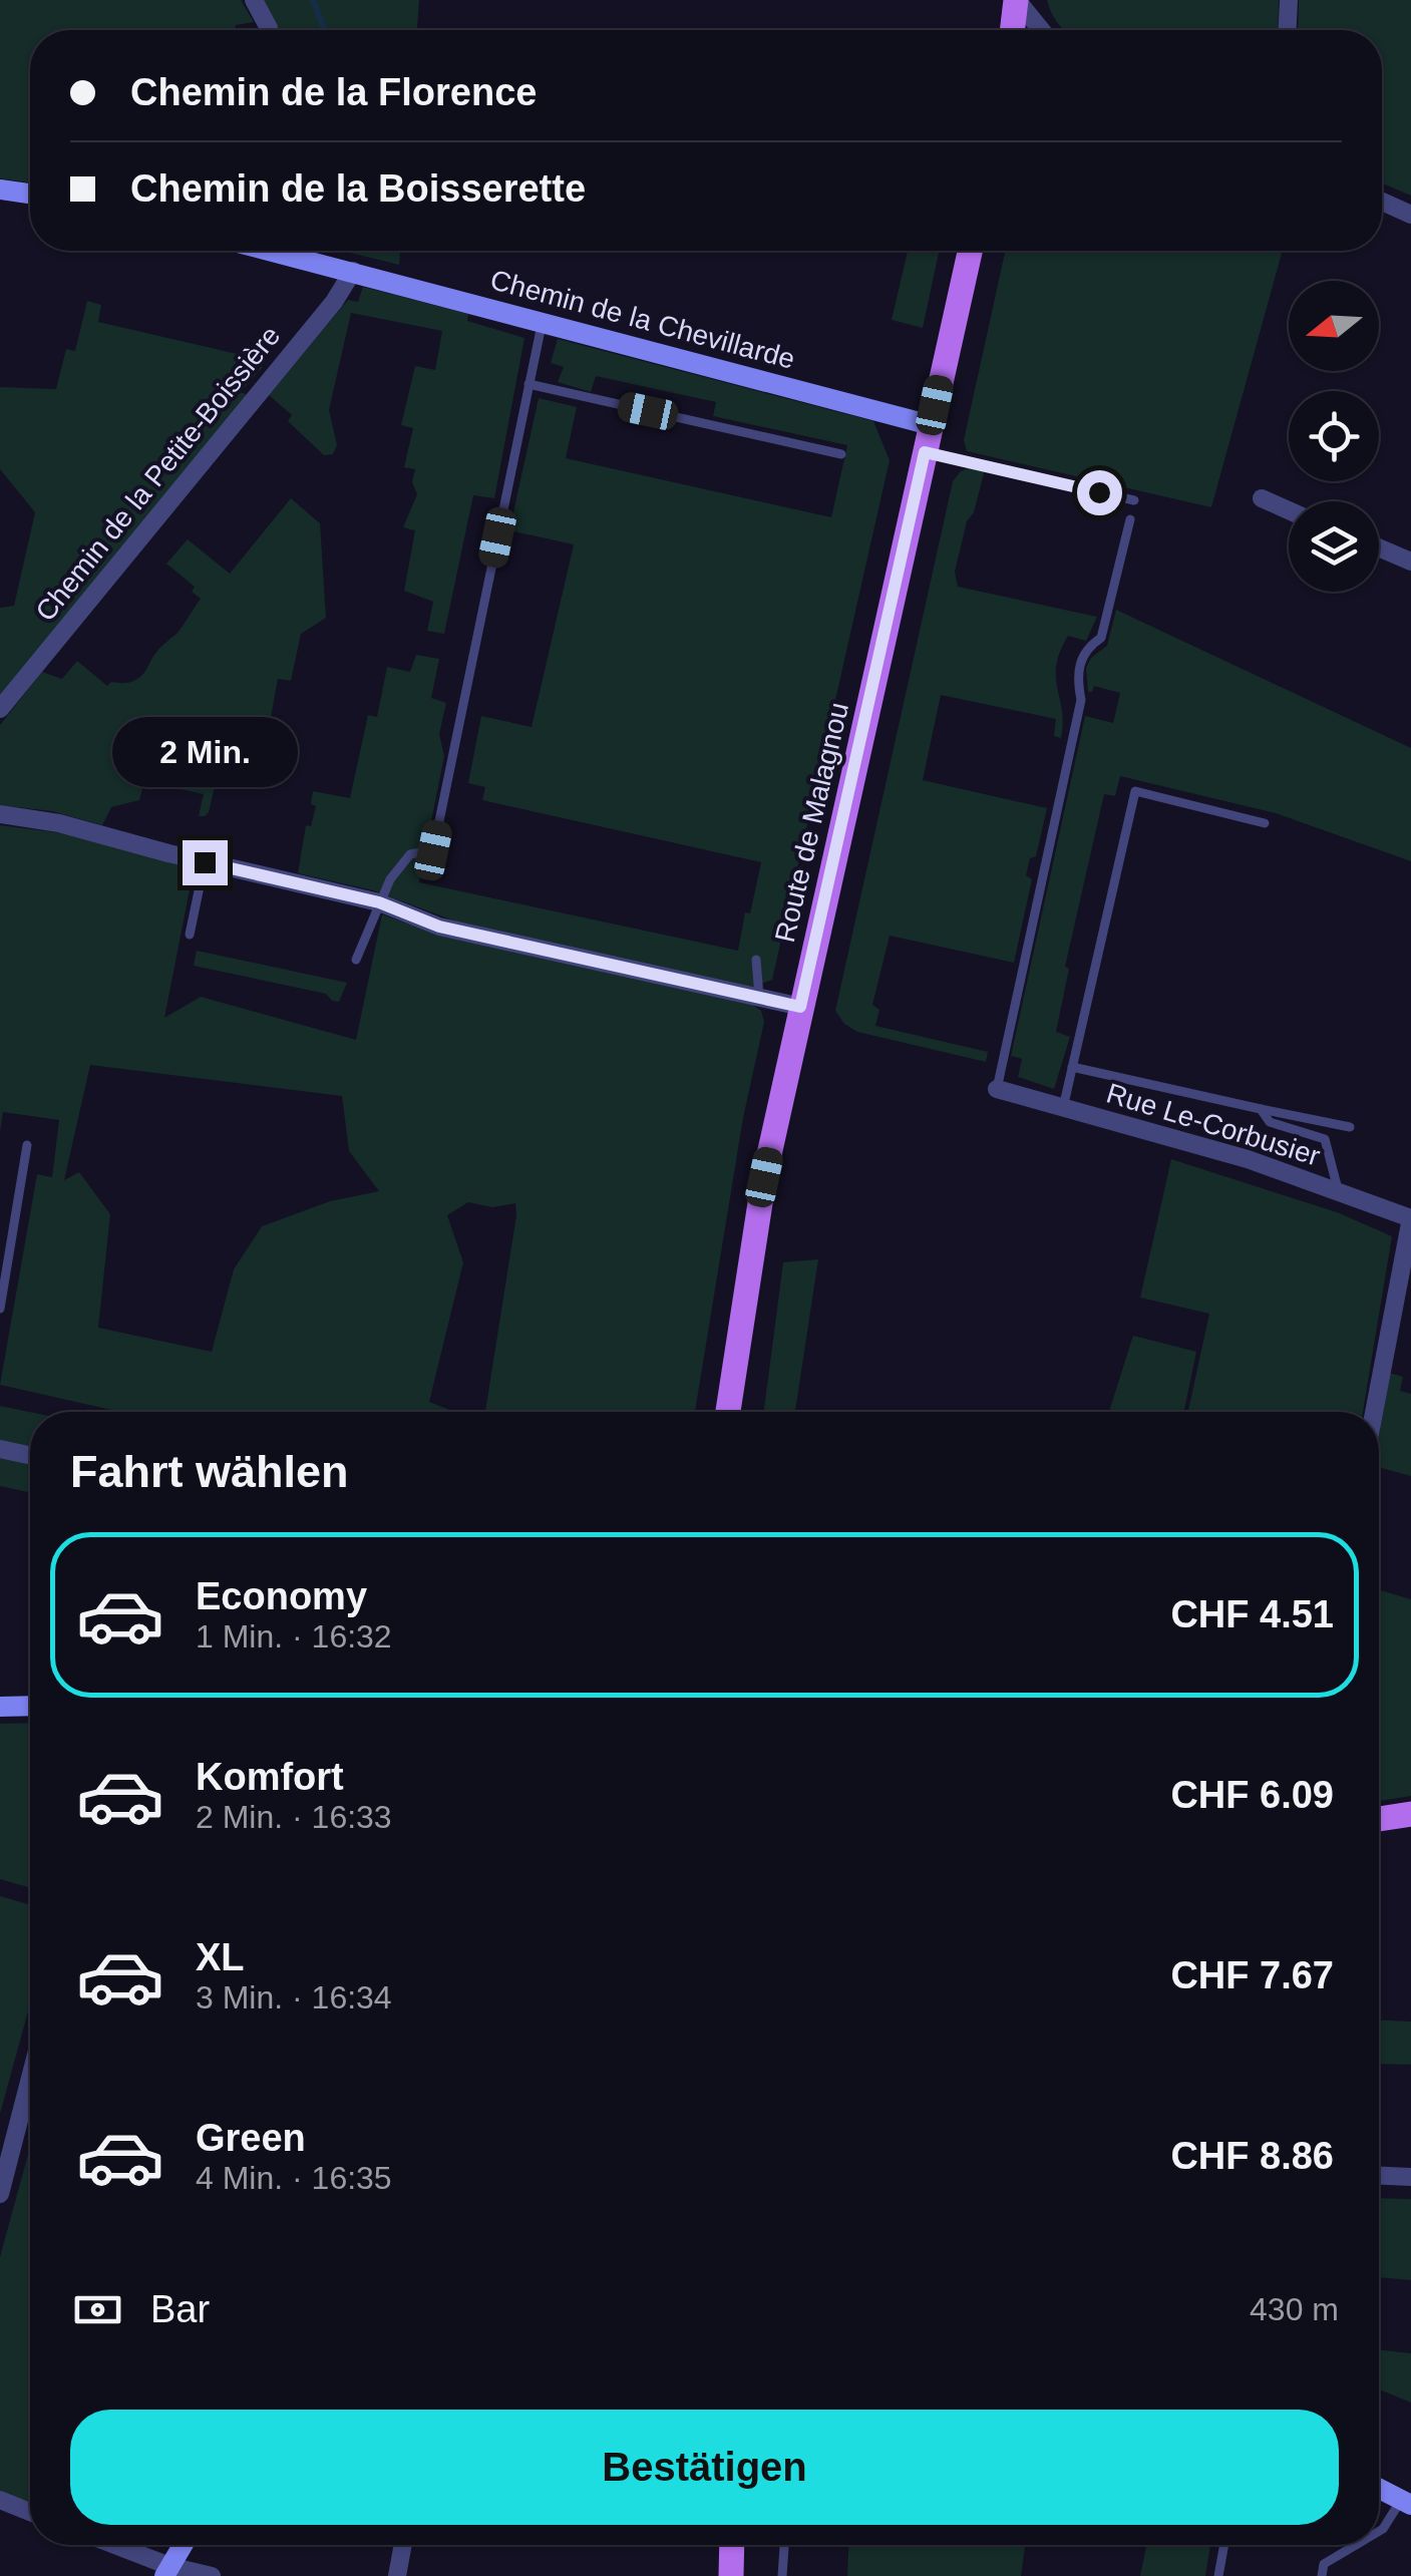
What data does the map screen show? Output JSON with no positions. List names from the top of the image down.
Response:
{
  "streets": {
    "main road": ["Route de Malagnou"],
    "street": ["Chemin de la Chevillarde", "Chemin de la Petite-Boissière", "Rue Le-Corbusier"]
  },
  "crossings": [
    ["Chemin de la Chevillarde", "Chemin de la Petite-Boissière"],
    ["Chemin de la Chevillarde", "Route de Malagnou"]
  ],
  "north": "left",
  "page": {
    "banner": ["Chemin de la Florence", "Chemin de la Boisserette"],
    "bubble": "2 Min.",
    "heading": "Fahrt wählen",
    "list": [
      {
        "name": "Economy",
        "note": "1 Min. · 16:32",
        "value": "CHF 4.51"
      },
      {
        "name": "Komfort",
        "note": "2 Min. · 16:33",
        "value": "CHF 6.09"
      },
      {
        "name": "XL",
        "note": "3 Min. · 16:34",
        "value": "CHF 7.67"
      },
      {
        "name": "Green",
        "note": "4 Min. · 16:35",
        "value": "CHF 8.86"
      }
    ],
    "pay": ["Bar", "430 m"],
    "buttons": "Bestätigen"
  }
}
